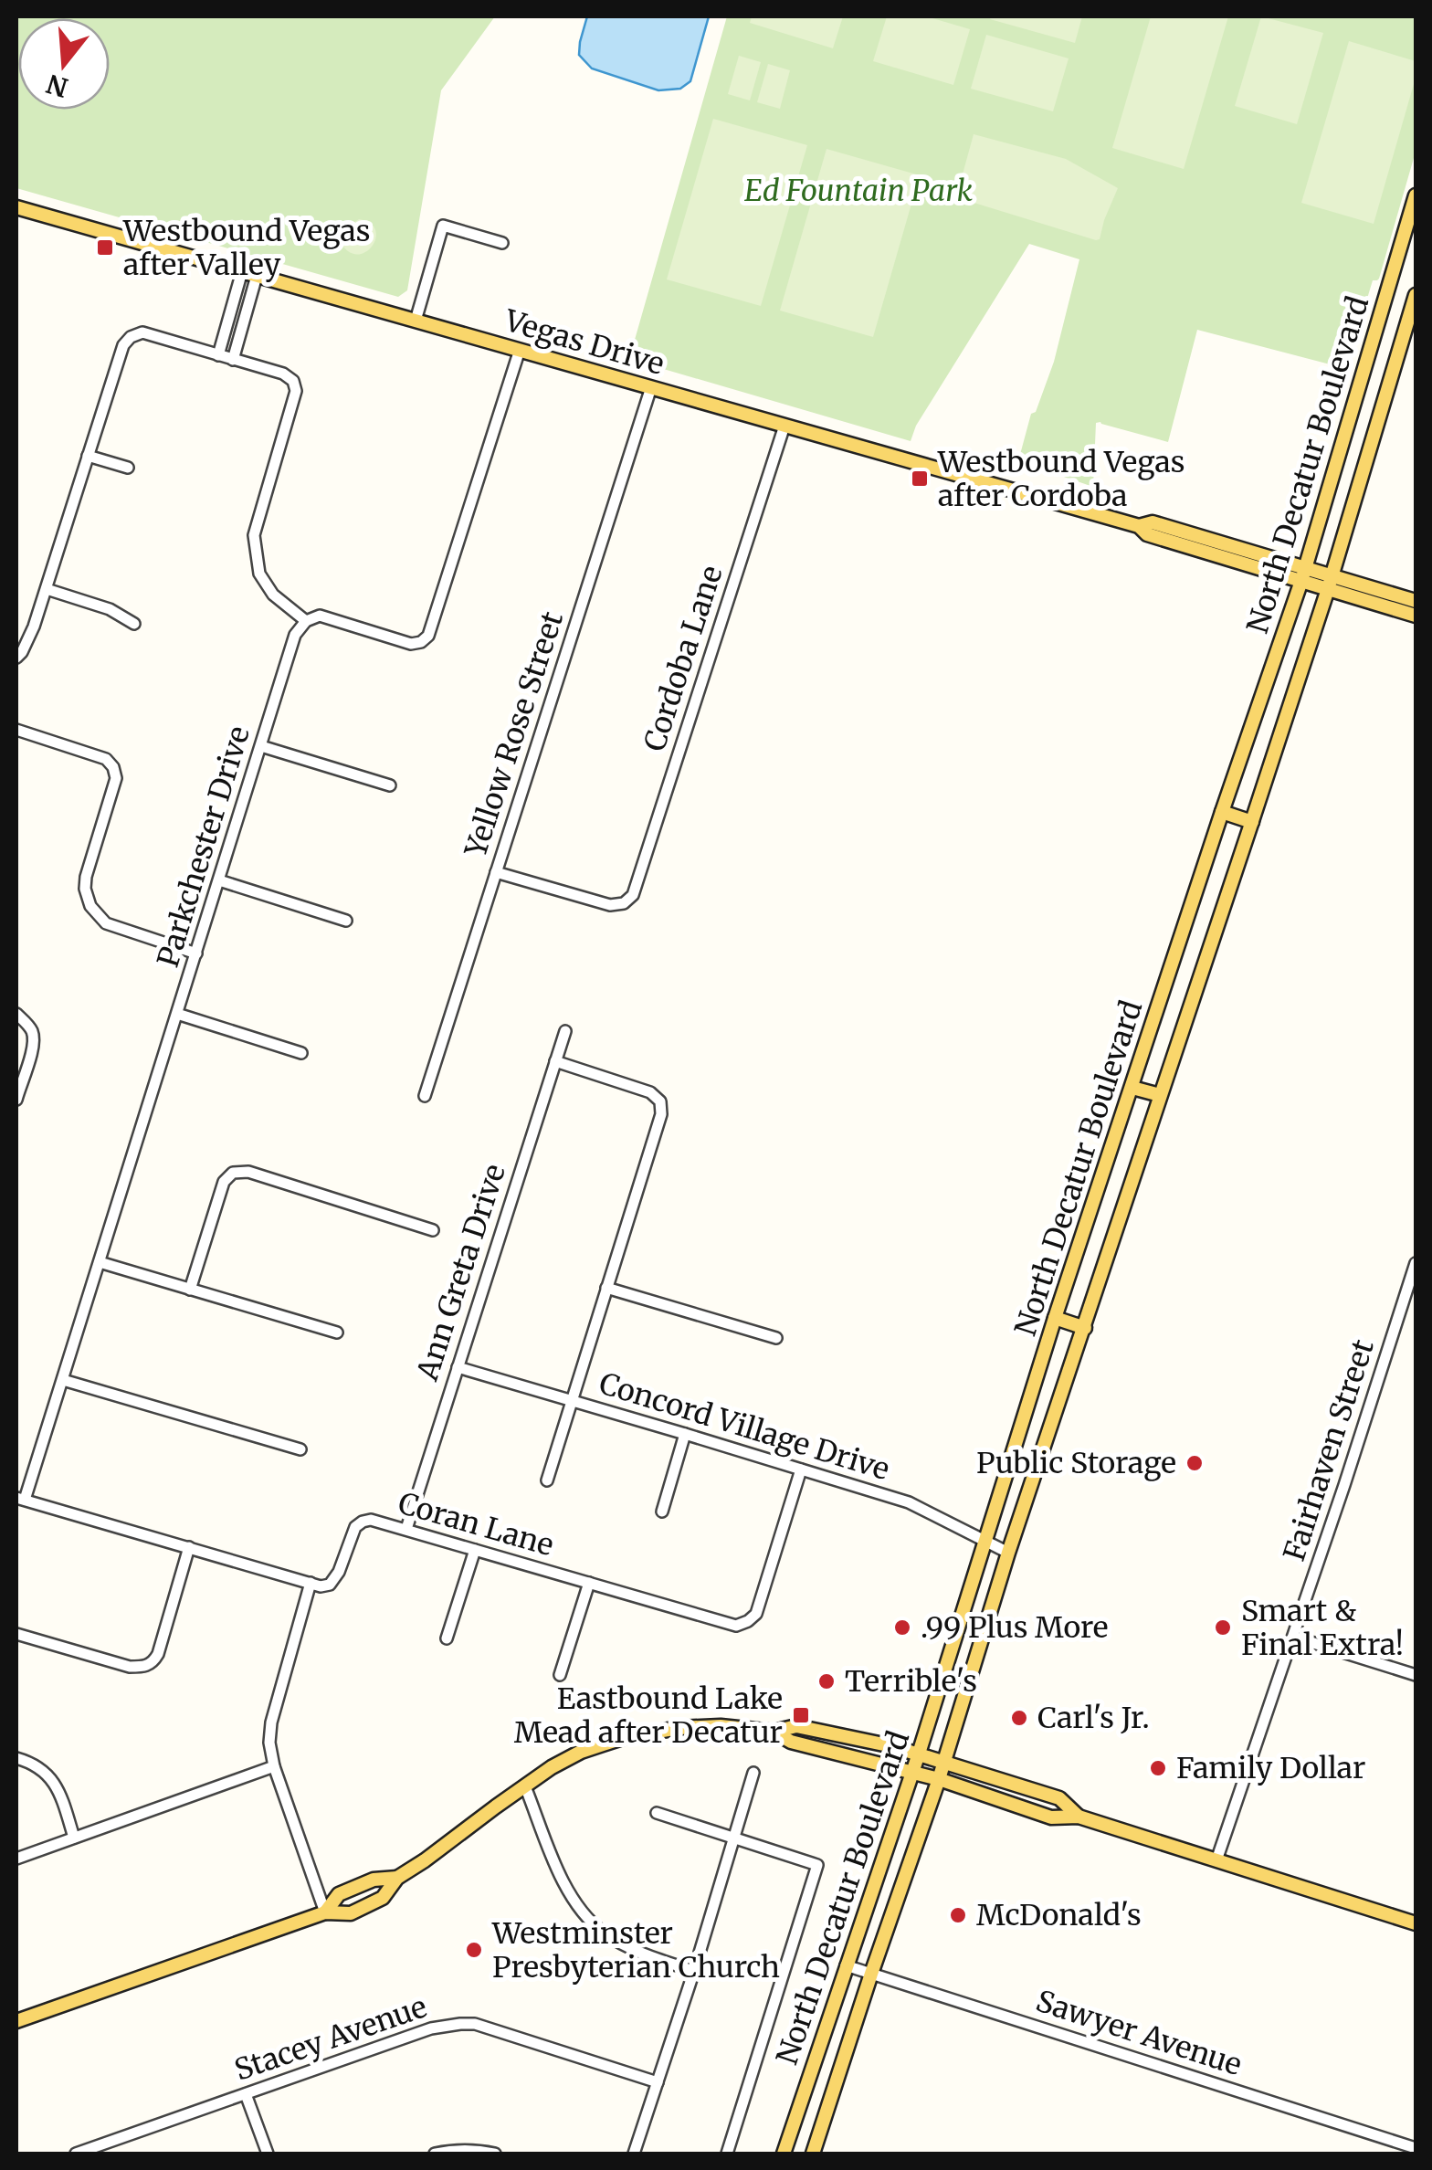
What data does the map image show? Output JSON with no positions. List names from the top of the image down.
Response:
{
  "streets": {
    "main road": ["Vegas Drive", "North Decatur Boulevard"],
    "street": [
      "Cordoba Lane",
      "Yellow Rose Street",
      "Parkchester Drive",
      "Ann Greta Drive",
      "Concord Village Drive",
      "Fairhaven Street",
      "Coran Lane",
      "Sawyer Avenue",
      "Stacey Avenue"
    ]
  },
  "crossings": [
    ["Vegas Drive", "North Decatur Boulevard"],
    ["Vegas Drive", "Cordoba Lane"],
    ["Vegas Drive", "Yellow Rose Street"],
    ["North Decatur Boulevard", "Concord Village Drive"],
    ["North Decatur Boulevard", "Sawyer Avenue"],
    ["Cordoba Lane", "Yellow Rose Street"],
    ["Ann Greta Drive", "Concord Village Drive"],
    ["Ann Greta Drive", "Coran Lane"],
    ["Concord Village Drive", "Coran Lane"]
  ],
  "parks": ["Ed Fountain Park"],
  "places": {
    "transit": ["Westbound Vegas after Valley", "Westbound Vegas after Cordoba", "Eastbound Lake Mead after Decatur"],
    "other": [
      "Public Storage",
      ".99 Plus More",
      "Smart & Final Extra!",
      "Terrible's",
      "Carl's Jr.",
      "Family Dollar",
      "McDonald's",
      "Westminster Presbyterian Church"
    ]
  },
  "north": "bottom"
}
